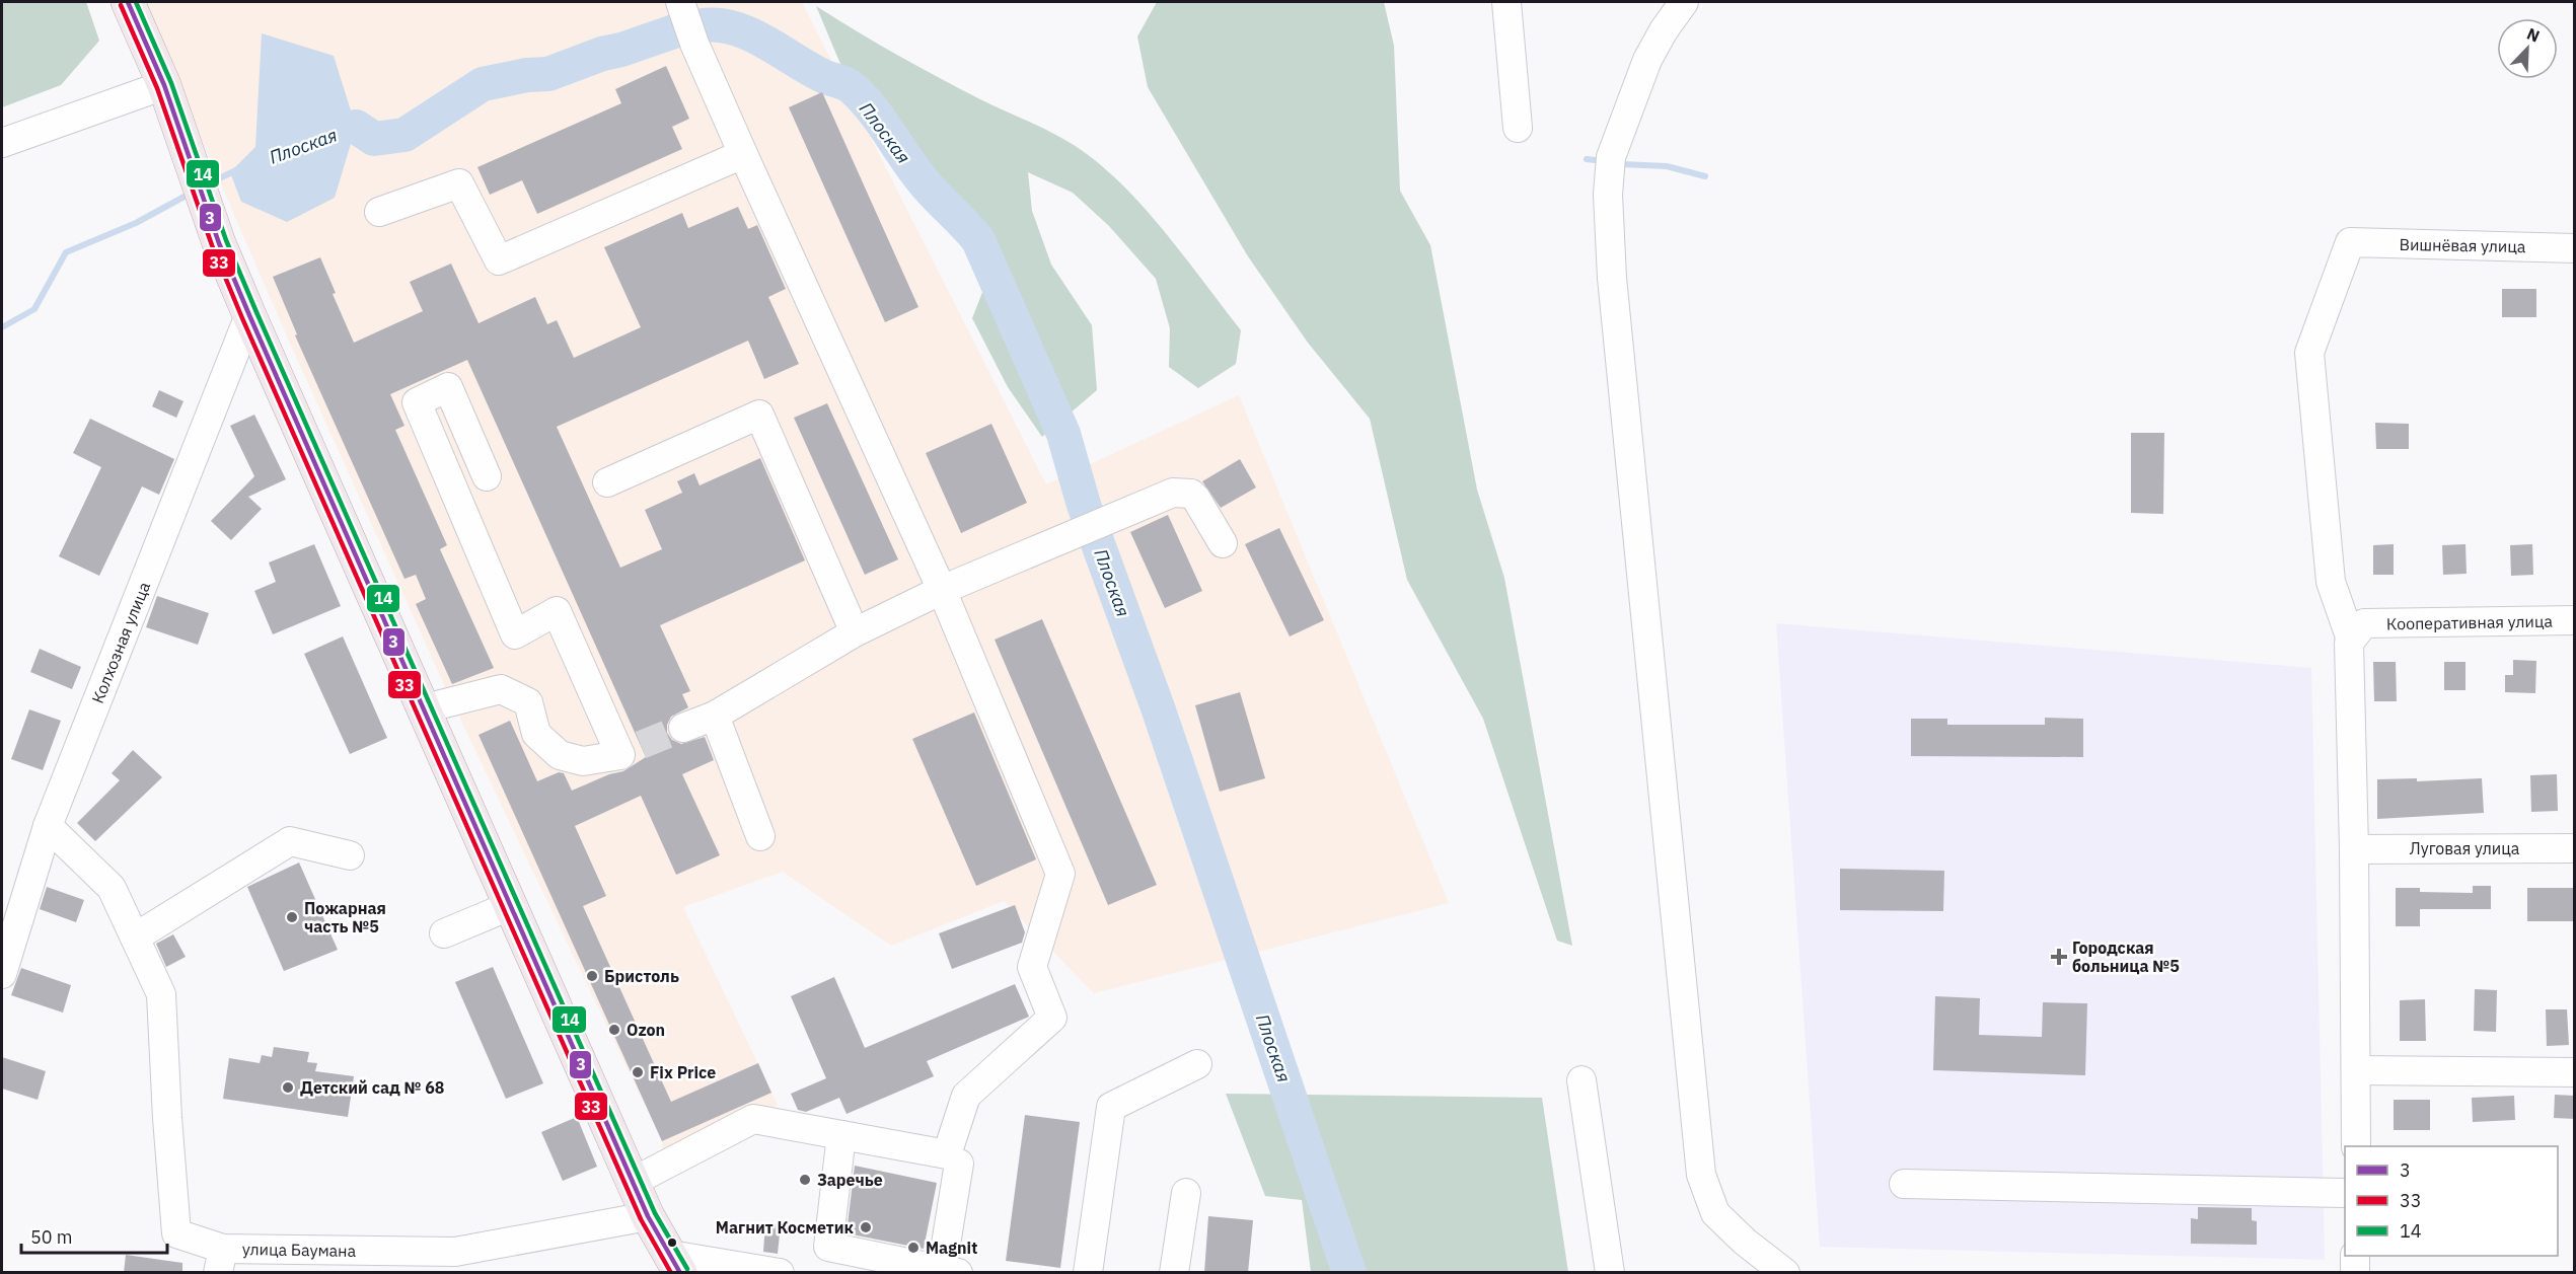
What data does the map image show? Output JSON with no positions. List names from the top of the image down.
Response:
{
  "streets": {
    "street": [
      "Вишнёвая улица",
      "Кооперативная улица",
      "Колхозная улица",
      "Луговая улица",
      "улица Баумана"
    ]
  },
  "crossings": [
    ["Вишнёвая улица", "Кооперативная улица"],
    ["Колхозная улица", "улица Баумана"]
  ],
  "water": ["Плоская"],
  "places": {
    "other": [
      "Пожарная часть №5",
      "Бристоль",
      "Ozon",
      "Fix Price",
      "Детский сад № 68",
      "Заречье",
      "Магнит Косметик",
      "Magnit"
    ],
    "health": ["Городская больница №5"]
  },
  "lines": ["transit line 3", "transit line 14", "transit line 33"],
  "legend": ["3", "33", "14"],
  "scale_bar": "50 m",
  "north": "top right"
}
